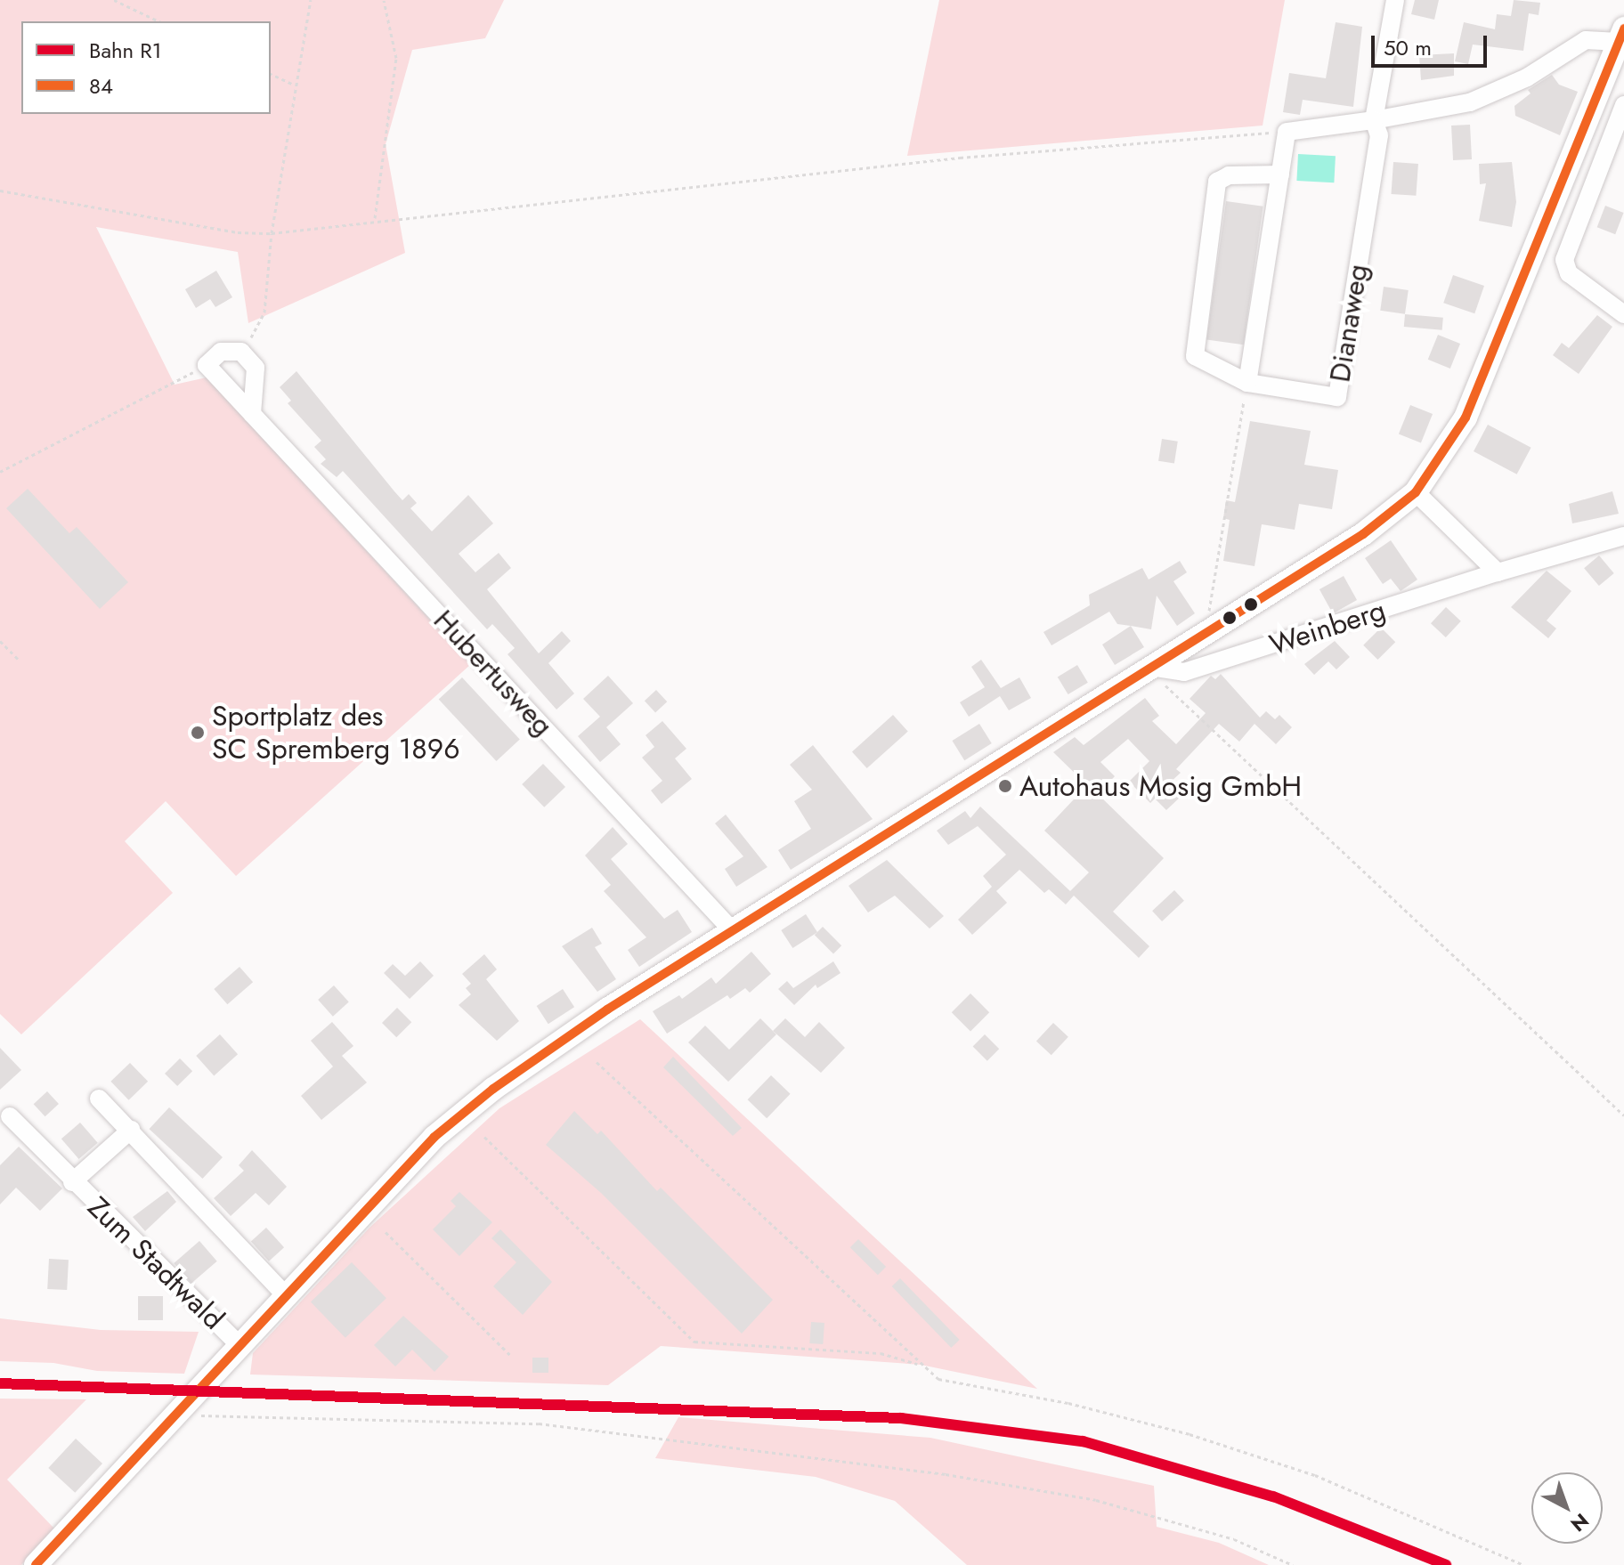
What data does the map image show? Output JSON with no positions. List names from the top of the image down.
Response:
{
  "streets": {
    "street": [
      "Dianaweg",
      "Weinberg",
      "Hubertusweg",
      "Zum Stadtwald"
    ]
  },
  "places": ["Sportplatz des SC Spremberg 1896", "Autohaus Mosig GmbH"],
  "lines": ["transit line 84", "rail line R1"],
  "legend": ["Bahn R1", "84"],
  "scale_bar": "50 m",
  "north": "bottom right"
}
